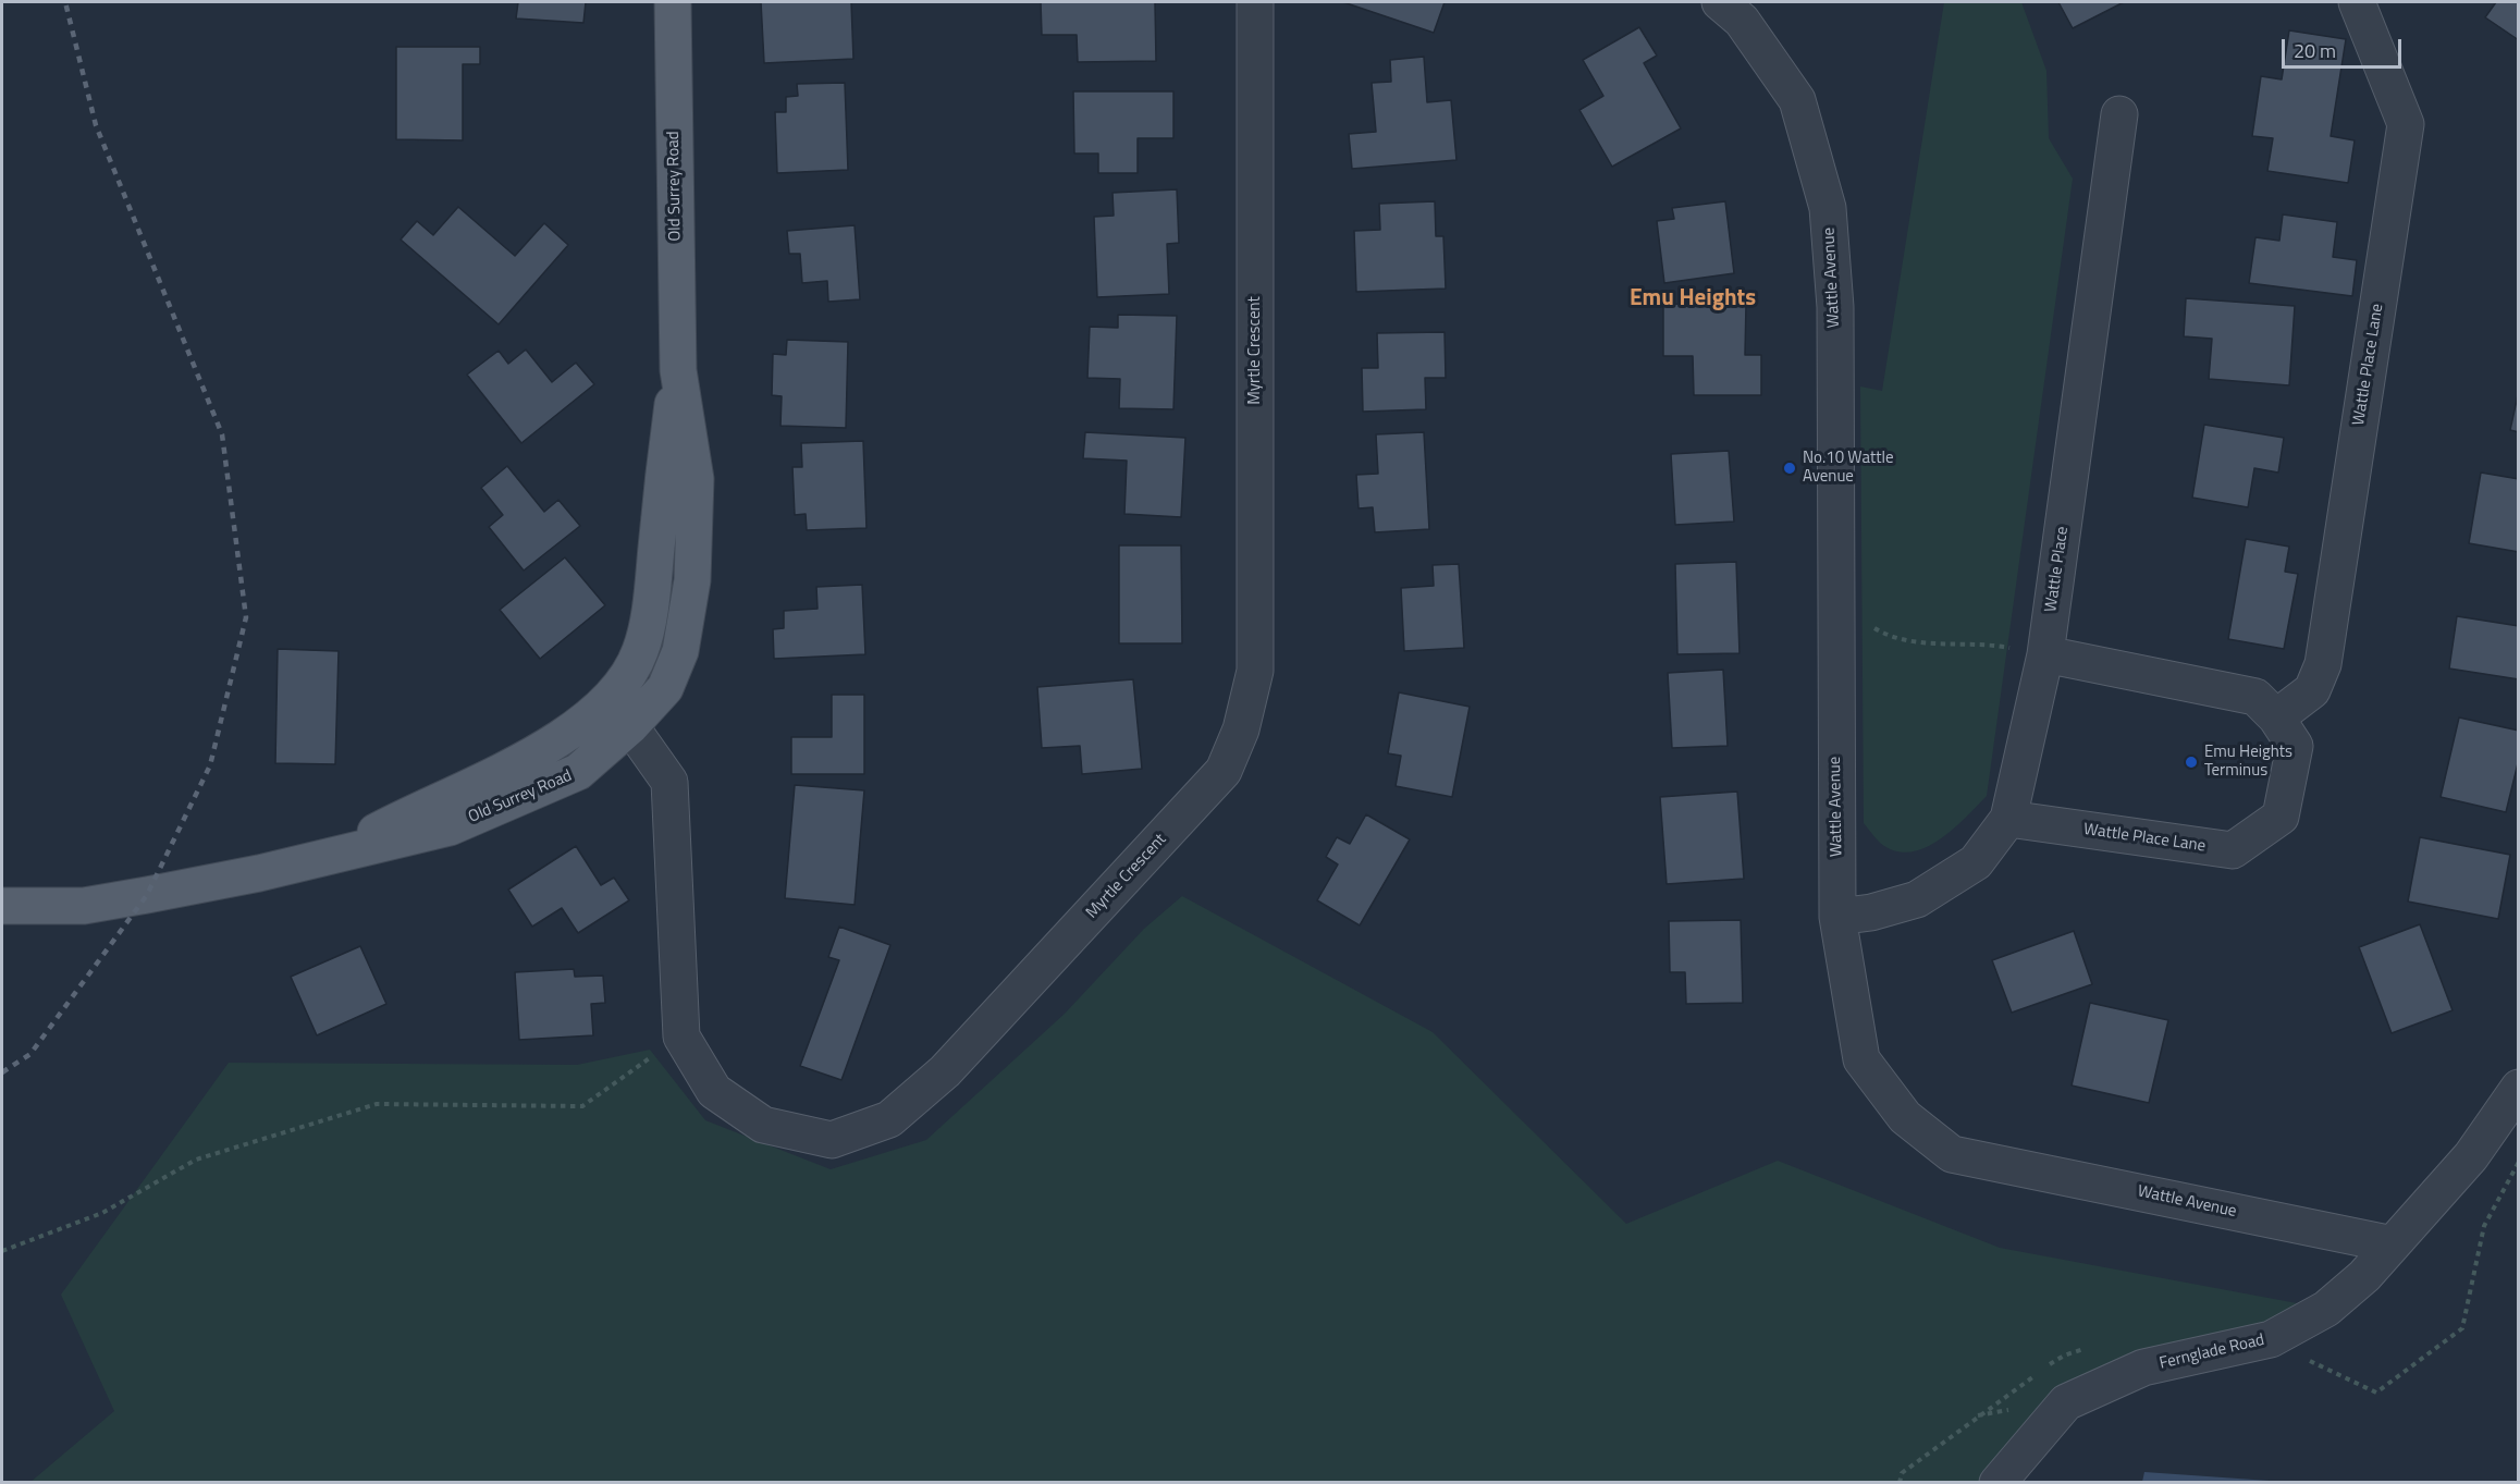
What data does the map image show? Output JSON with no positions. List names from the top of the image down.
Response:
{
  "streets": {
    "main road": ["Old Surrey Road"],
    "street": [
      "Wattle Avenue",
      "Myrtle Crescent",
      "Wattle Place Lane",
      "Wattle Place",
      "Fernglade Road"
    ]
  },
  "crossings": [
    ["Old Surrey Road", "Myrtle Crescent"],
    ["Wattle Avenue", "Wattle Place"],
    ["Wattle Avenue", "Fernglade Road"],
    ["Wattle Place Lane", "Wattle Place"]
  ],
  "districts": ["Emu Heights"],
  "places": ["No.10 Wattle Avenue", "Emu Heights Terminus"],
  "scale_bar": "20 m"
}
